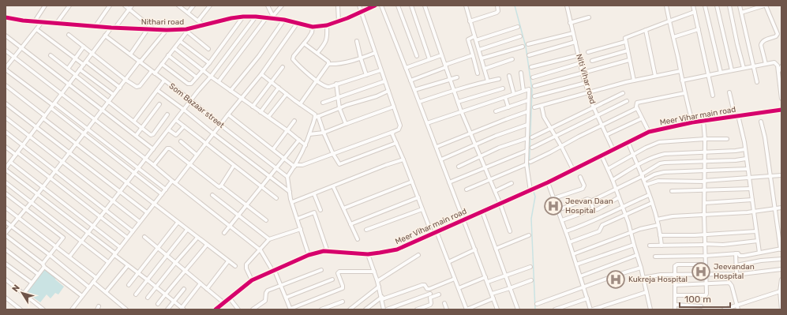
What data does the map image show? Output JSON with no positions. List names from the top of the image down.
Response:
{
  "streets": {
    "street": [
      "Nithari road",
      "Niti Vihar road",
      "Som Bazaar street",
      "Meer Vihar main road"
    ]
  },
  "crossings": [
    ["Niti Vihar road", "Meer Vihar main road"]
  ],
  "places": {
    "hospital": ["Jeevan Daan Hospital", "Jeevandan Hospital", "Kukreja Hospital"]
  },
  "scale_bar": "100 m",
  "north": "top left"
}
